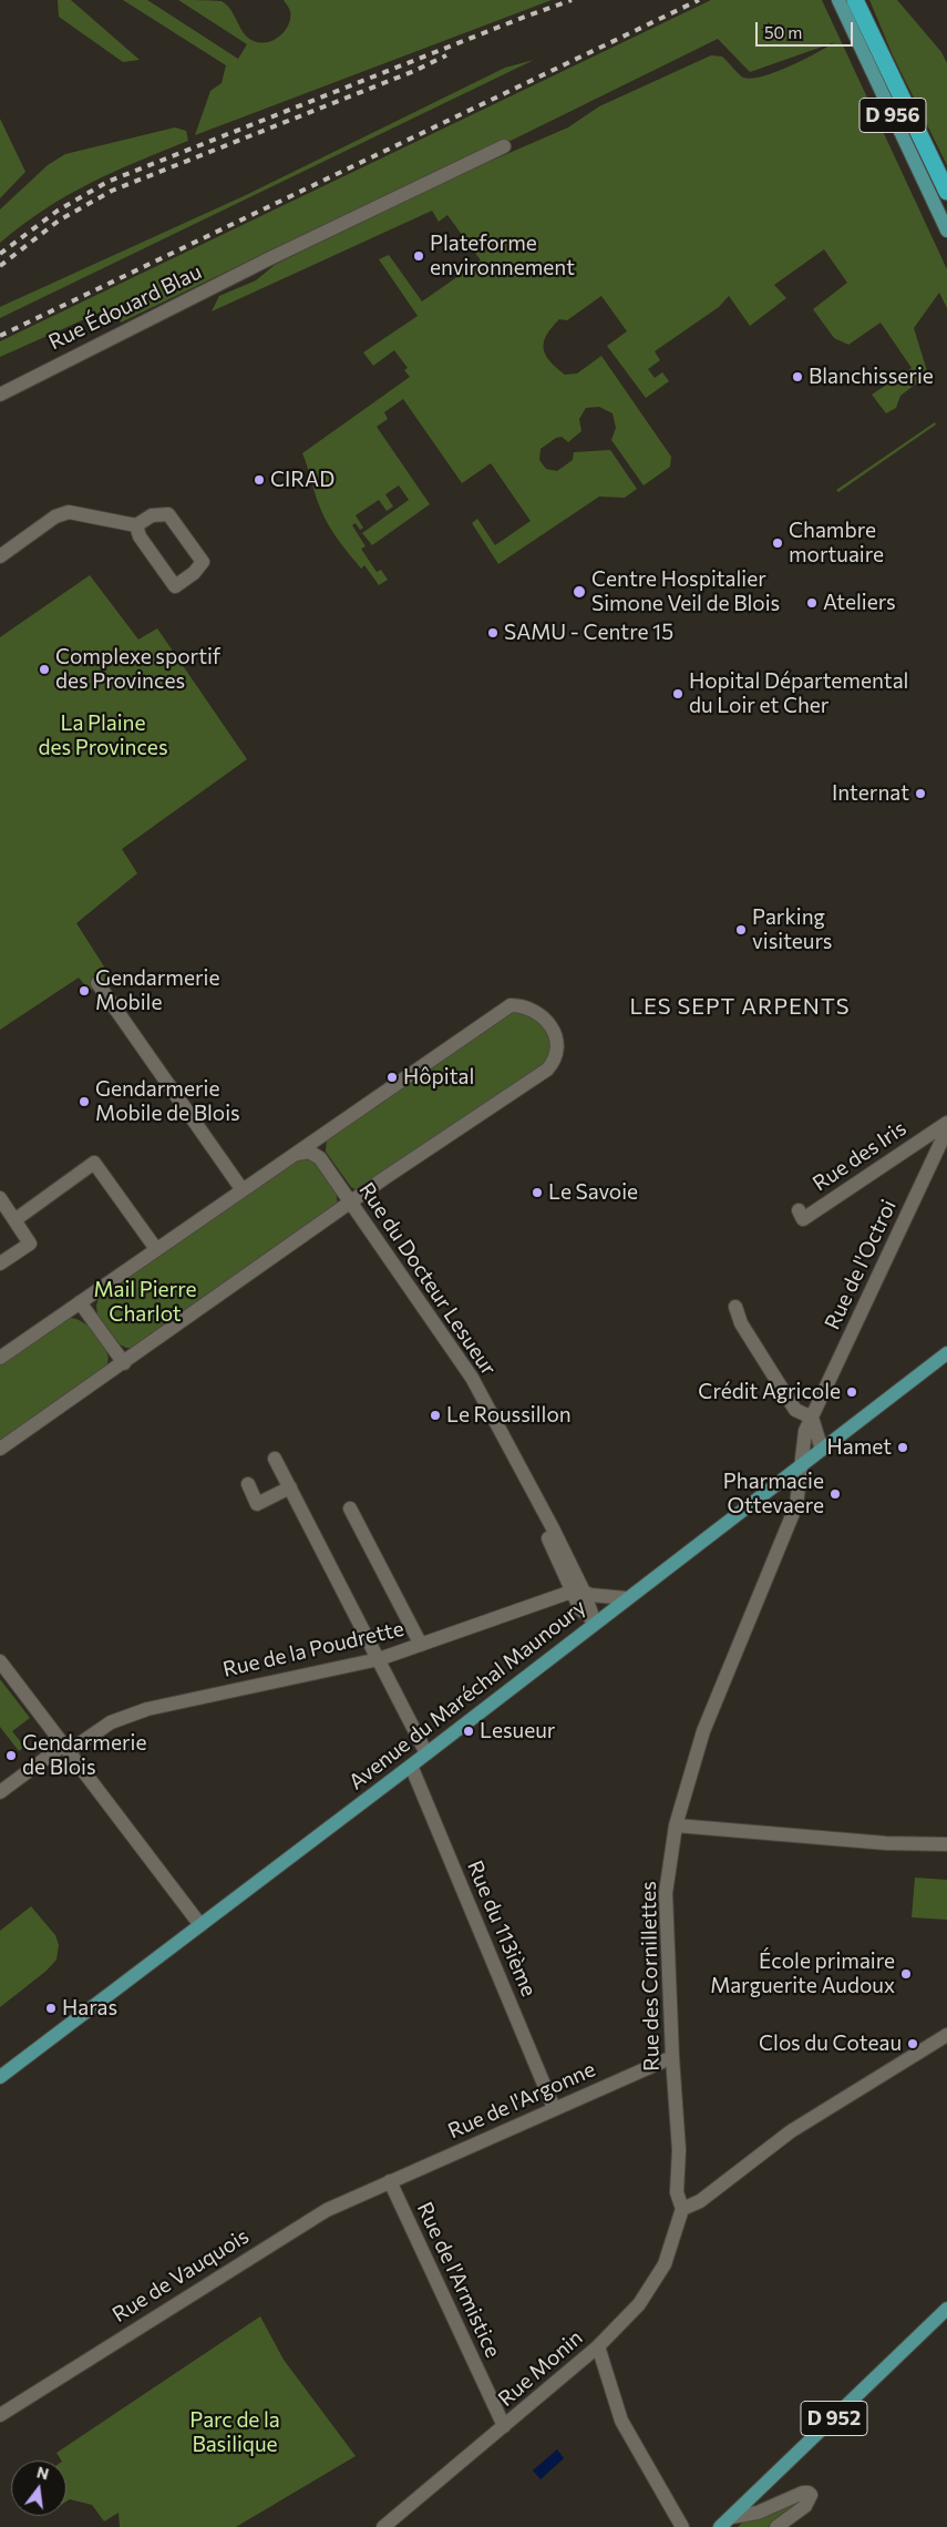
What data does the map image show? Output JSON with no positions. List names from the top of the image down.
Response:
{
  "streets": {
    "highway": ["D 956"],
    "main road": ["Avenue du Maréchal Maunoury", "D 952"],
    "street": [
      "Rue Édouard Blau",
      "Rue des Iris",
      "Rue de l'Octroi",
      "Rue du Docteur Lesueur",
      "Rue de la Poudrette",
      "Rue du 113ième",
      "Rue des Cornillettes",
      "Rue de l'Argonne",
      "Rue de Vauquois",
      "Rue de l'Armistice",
      "Rue Monin"
    ]
  },
  "crossings": [
    ["Rue de l'Octroi", "Avenue du Maréchal Maunoury"],
    ["Rue de l'Octroi", "Rue des Cornillettes"],
    ["Rue du Docteur Lesueur", "Rue de la Poudrette"],
    ["Rue du Docteur Lesueur", "Avenue du Maréchal Maunoury"],
    ["Avenue du Maréchal Maunoury", "Rue du 113ième"],
    ["Avenue du Maréchal Maunoury", "Rue des Cornillettes"],
    ["Rue du 113ième", "Rue de l'Argonne"],
    ["Rue des Cornillettes", "Rue de l'Argonne"],
    ["Rue des Cornillettes", "Rue Monin"],
    ["Rue de l'Argonne", "Rue de Vauquois"],
    ["Rue de l'Argonne", "Rue de l'Armistice"],
    ["Rue de Vauquois", "Rue de l'Armistice"],
    ["Rue de l'Armistice", "Rue Monin"]
  ],
  "districts": ["LES SEPT ARPENTS"],
  "parks": ["La Plaine des Provinces", "Mail Pierre Charlot", "Parc de la Basilique"],
  "places": [
    "Plateforme environnement",
    "Blanchisserie",
    "CIRAD",
    "Chambre mortuaire",
    "Centre Hospitalier Simone Veil de Blois",
    "Ateliers",
    "SAMU - Centre 15",
    "Complexe sportif des Provinces",
    "Hopital Départemental du Loir et Cher",
    "Internat",
    "Parking visiteurs",
    "Gendarmerie Mobile",
    "Hôpital",
    "Gendarmerie Mobile de Blois",
    "Le Savoie",
    "Crédit Agricole",
    "Le Roussillon",
    "Hamet",
    "Pharmacie Ottevaere",
    "Lesueur",
    "Gendarmerie de Blois",
    "École primaire Marguerite Audoux",
    "Haras",
    "Clos du Coteau"
  ],
  "scale_bar": "50 m",
  "north": "top"
}
